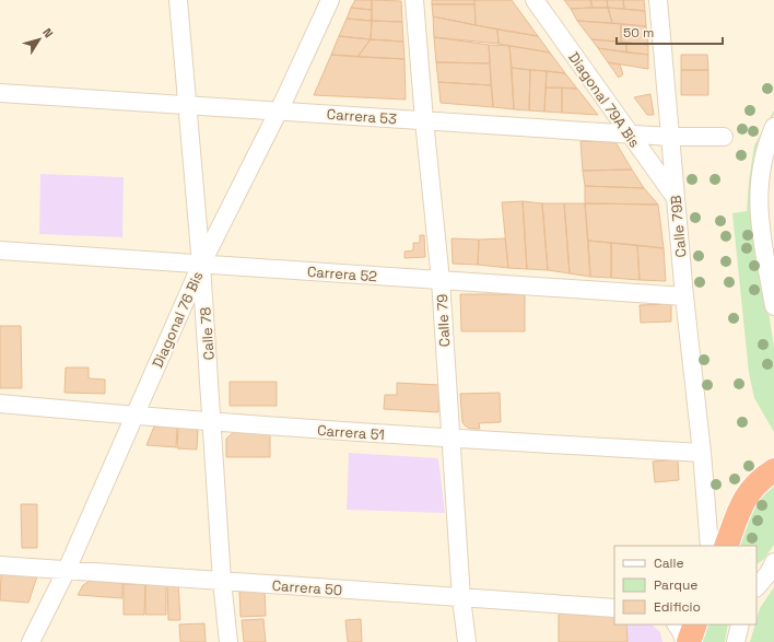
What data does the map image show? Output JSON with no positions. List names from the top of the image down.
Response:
{
  "streets": {
    "street": [
      "Diagonal 79A Bis",
      "Carrera 53",
      "Calle 79B",
      "Carrera 52",
      "Diagonal 76 Bis",
      "Calle 79",
      "Calle 78",
      "Carrera 51",
      "Carrera 50"
    ]
  },
  "crossings": [
    ["Diagonal 79A Bis", "Carrera 53"],
    ["Diagonal 79A Bis", "Calle 79B"],
    ["Carrera 53", "Calle 79B"],
    ["Carrera 53", "Diagonal 76 Bis"],
    ["Carrera 53", "Calle 79"],
    ["Carrera 53", "Calle 78"],
    ["Calle 79B", "Carrera 52"],
    ["Calle 79B", "Carrera 51"],
    ["Carrera 52", "Diagonal 76 Bis"],
    ["Carrera 52", "Calle 79"],
    ["Carrera 52", "Calle 78"],
    ["Diagonal 76 Bis", "Calle 78"],
    ["Diagonal 76 Bis", "Carrera 51"],
    ["Diagonal 76 Bis", "Carrera 50"],
    ["Calle 79", "Carrera 51"],
    ["Calle 79", "Carrera 50"],
    ["Calle 78", "Carrera 51"],
    ["Calle 78", "Carrera 50"]
  ],
  "legend": ["Calle", "Parque", "Edificio"],
  "scale_bar": "50 m",
  "north": "top right"
}
